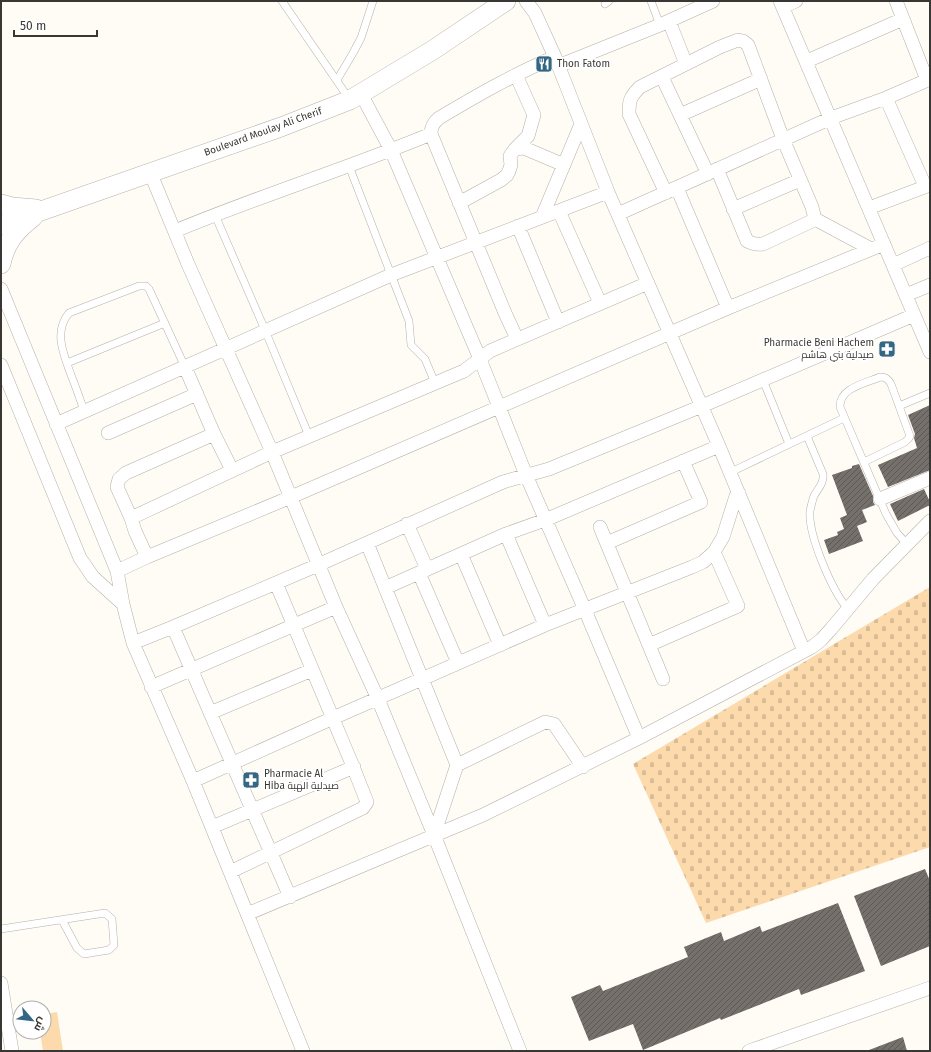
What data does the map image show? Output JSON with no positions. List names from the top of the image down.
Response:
{
  "streets": {
    "main road": ["Boulevard Moulay Ali Cherif"]
  },
  "places": {
    "restaurant": ["Thon Fatom"],
    "pharmacy": ["Pharmacie Beni Hachem صيدلية بني هاشم", "Pharmacie Al Hiba صيدلية الهبة"]
  },
  "scale_bar": "50 m",
  "north": "bottom right"
}
